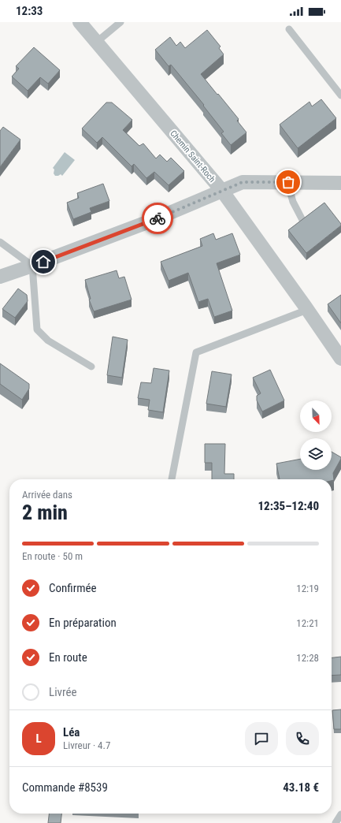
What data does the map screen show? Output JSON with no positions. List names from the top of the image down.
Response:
{
  "streets": {
    "street": ["Chemin Saint-Roch"]
  },
  "north": "bottom right",
  "page": {
    "status": "12:33",
    "heading": ["2 min", "Arrivée dans", "12:35–12:40"],
    "panel": [
      "Léa",
      "Livreur · 4.7",
      "Commande #8539",
      "43.18 €"
    ],
    "bar": "En route · 50 m",
    "list": [
      ["Confirmée", "12:19"],
      ["En préparation", "12:21"],
      ["En route", "12:28"],
      "Livrée"
    ],
    "round": "L"
  }
}
